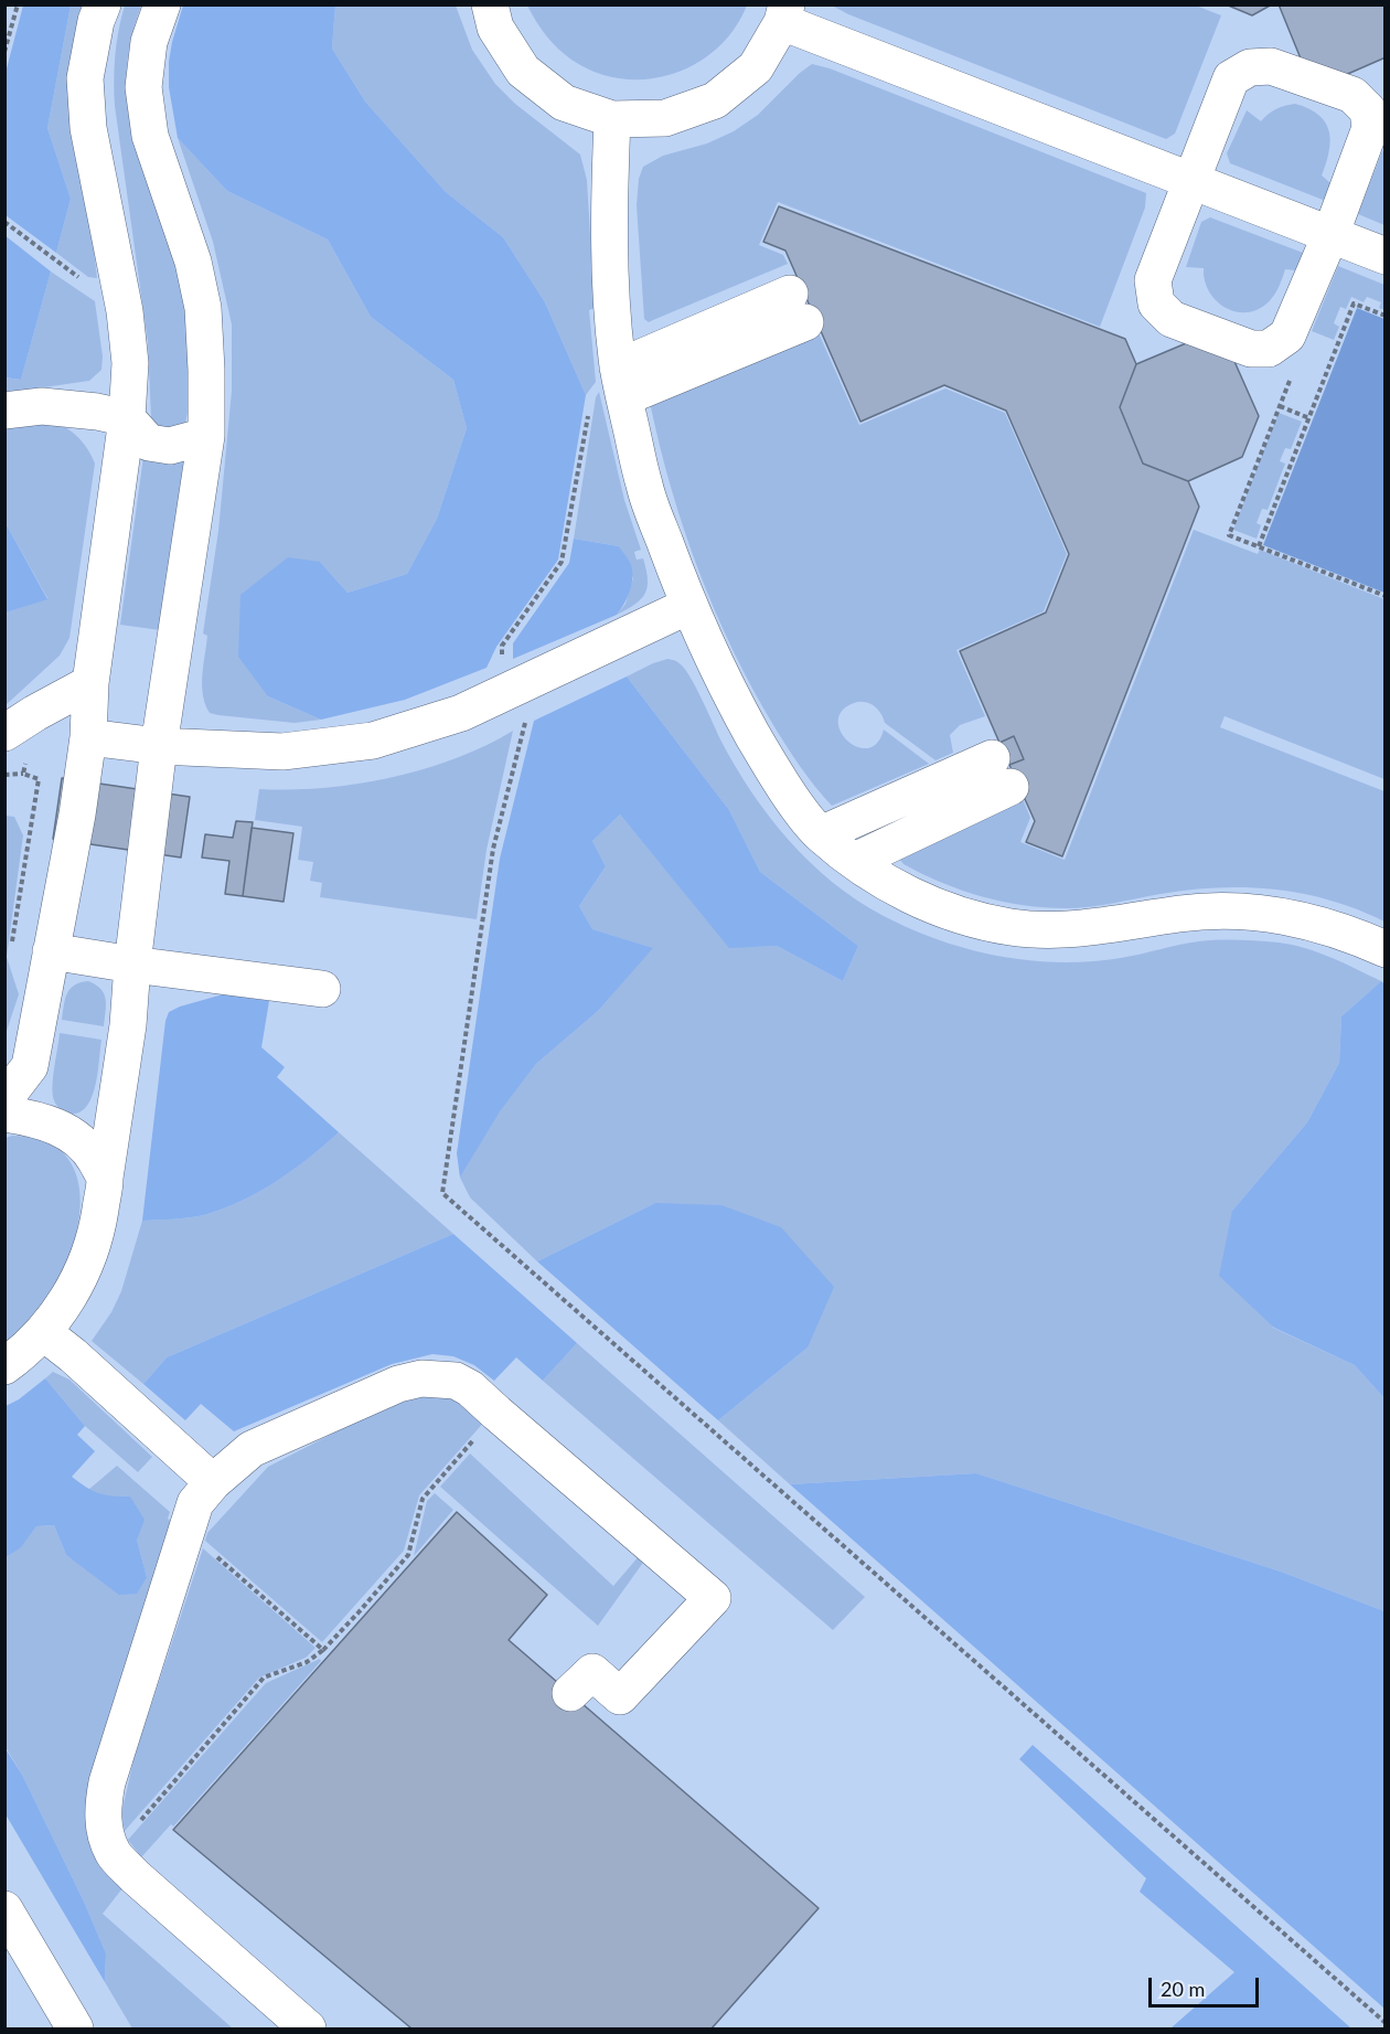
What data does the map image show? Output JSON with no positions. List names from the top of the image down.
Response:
{
  "scale_bar": "20 m"
}
